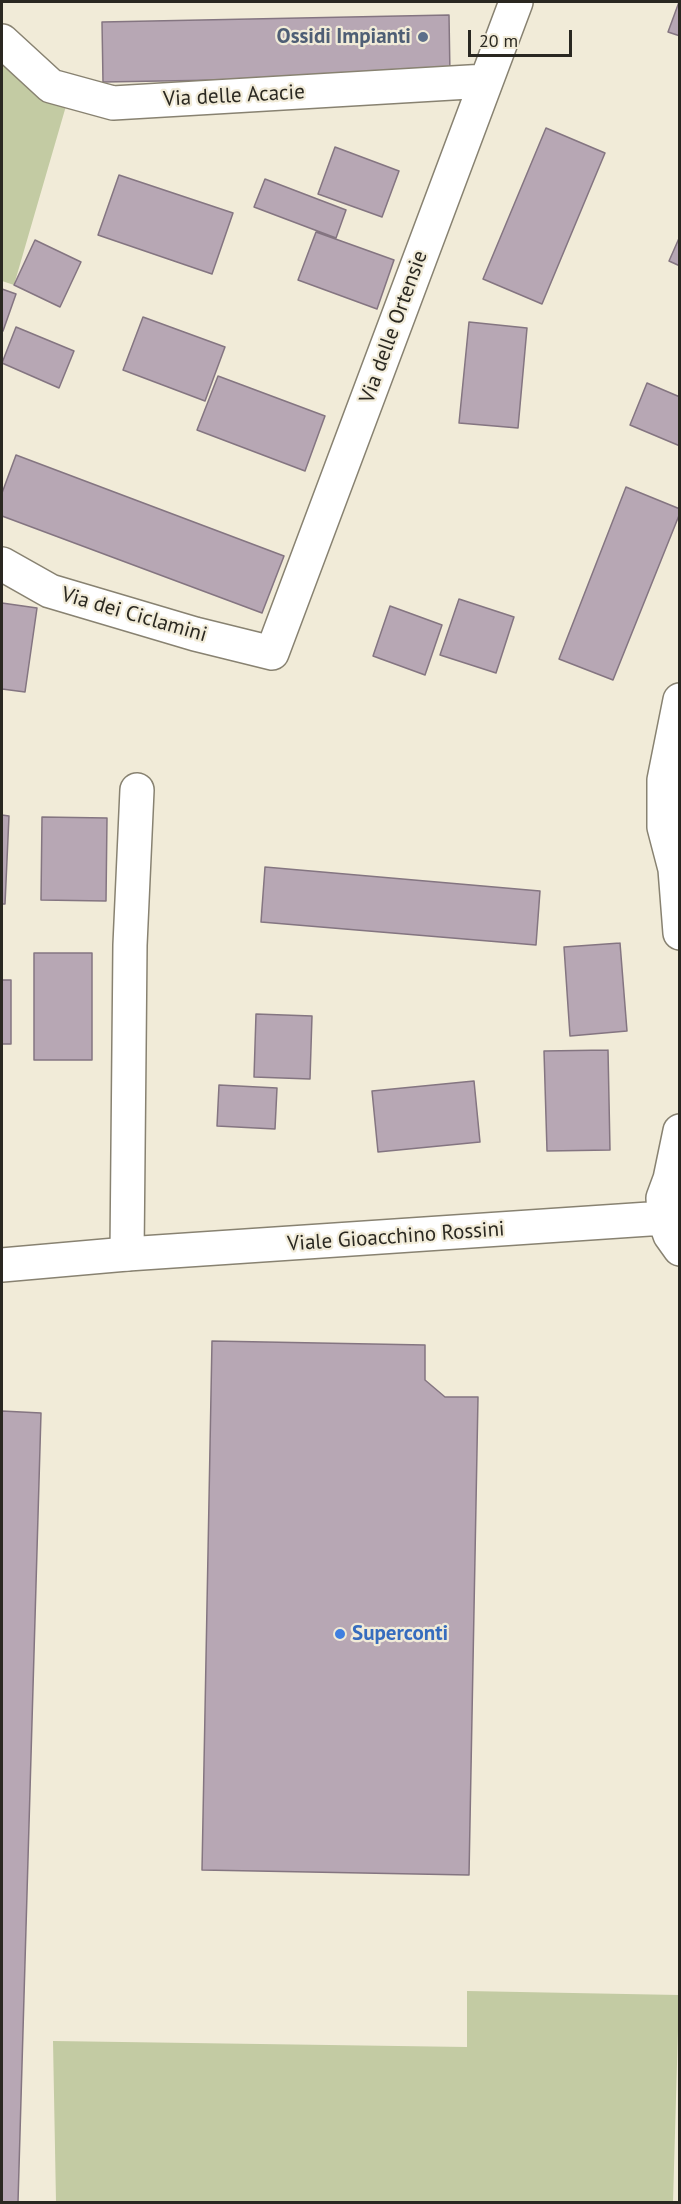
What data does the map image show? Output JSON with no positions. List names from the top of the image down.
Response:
{
  "streets": {
    "street": [
      "Via delle Acacie",
      "Via delle Ortensie",
      "Via dei Ciclamini",
      "Viale Gioacchino Rossini"
    ]
  },
  "crossings": [
    ["Via delle Acacie", "Via delle Ortensie"],
    ["Via delle Ortensie", "Via dei Ciclamini"]
  ],
  "places": ["Ossidi Impianti", "Superconti"],
  "scale_bar": "20 m"
}
